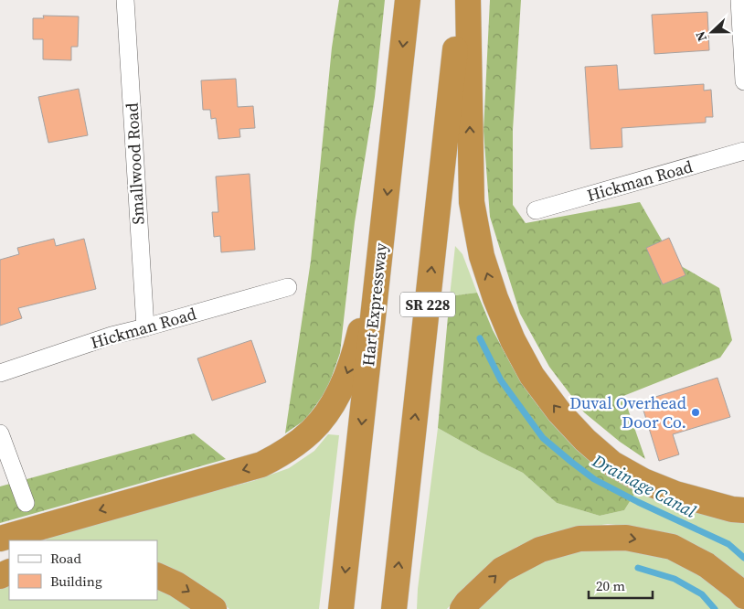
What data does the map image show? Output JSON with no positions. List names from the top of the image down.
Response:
{
  "streets": {
    "highway": ["Hart Expressway", "SR 228"],
    "street": ["Smallwood Road", "Hickman Road"]
  },
  "crossings": [
    ["Smallwood Road", "Hickman Road"]
  ],
  "water": ["Drainage Canal"],
  "places": ["Duval Overhead Door Co."],
  "legend": ["Road", "Building"],
  "scale_bar": "20 m",
  "north": "left"
}
